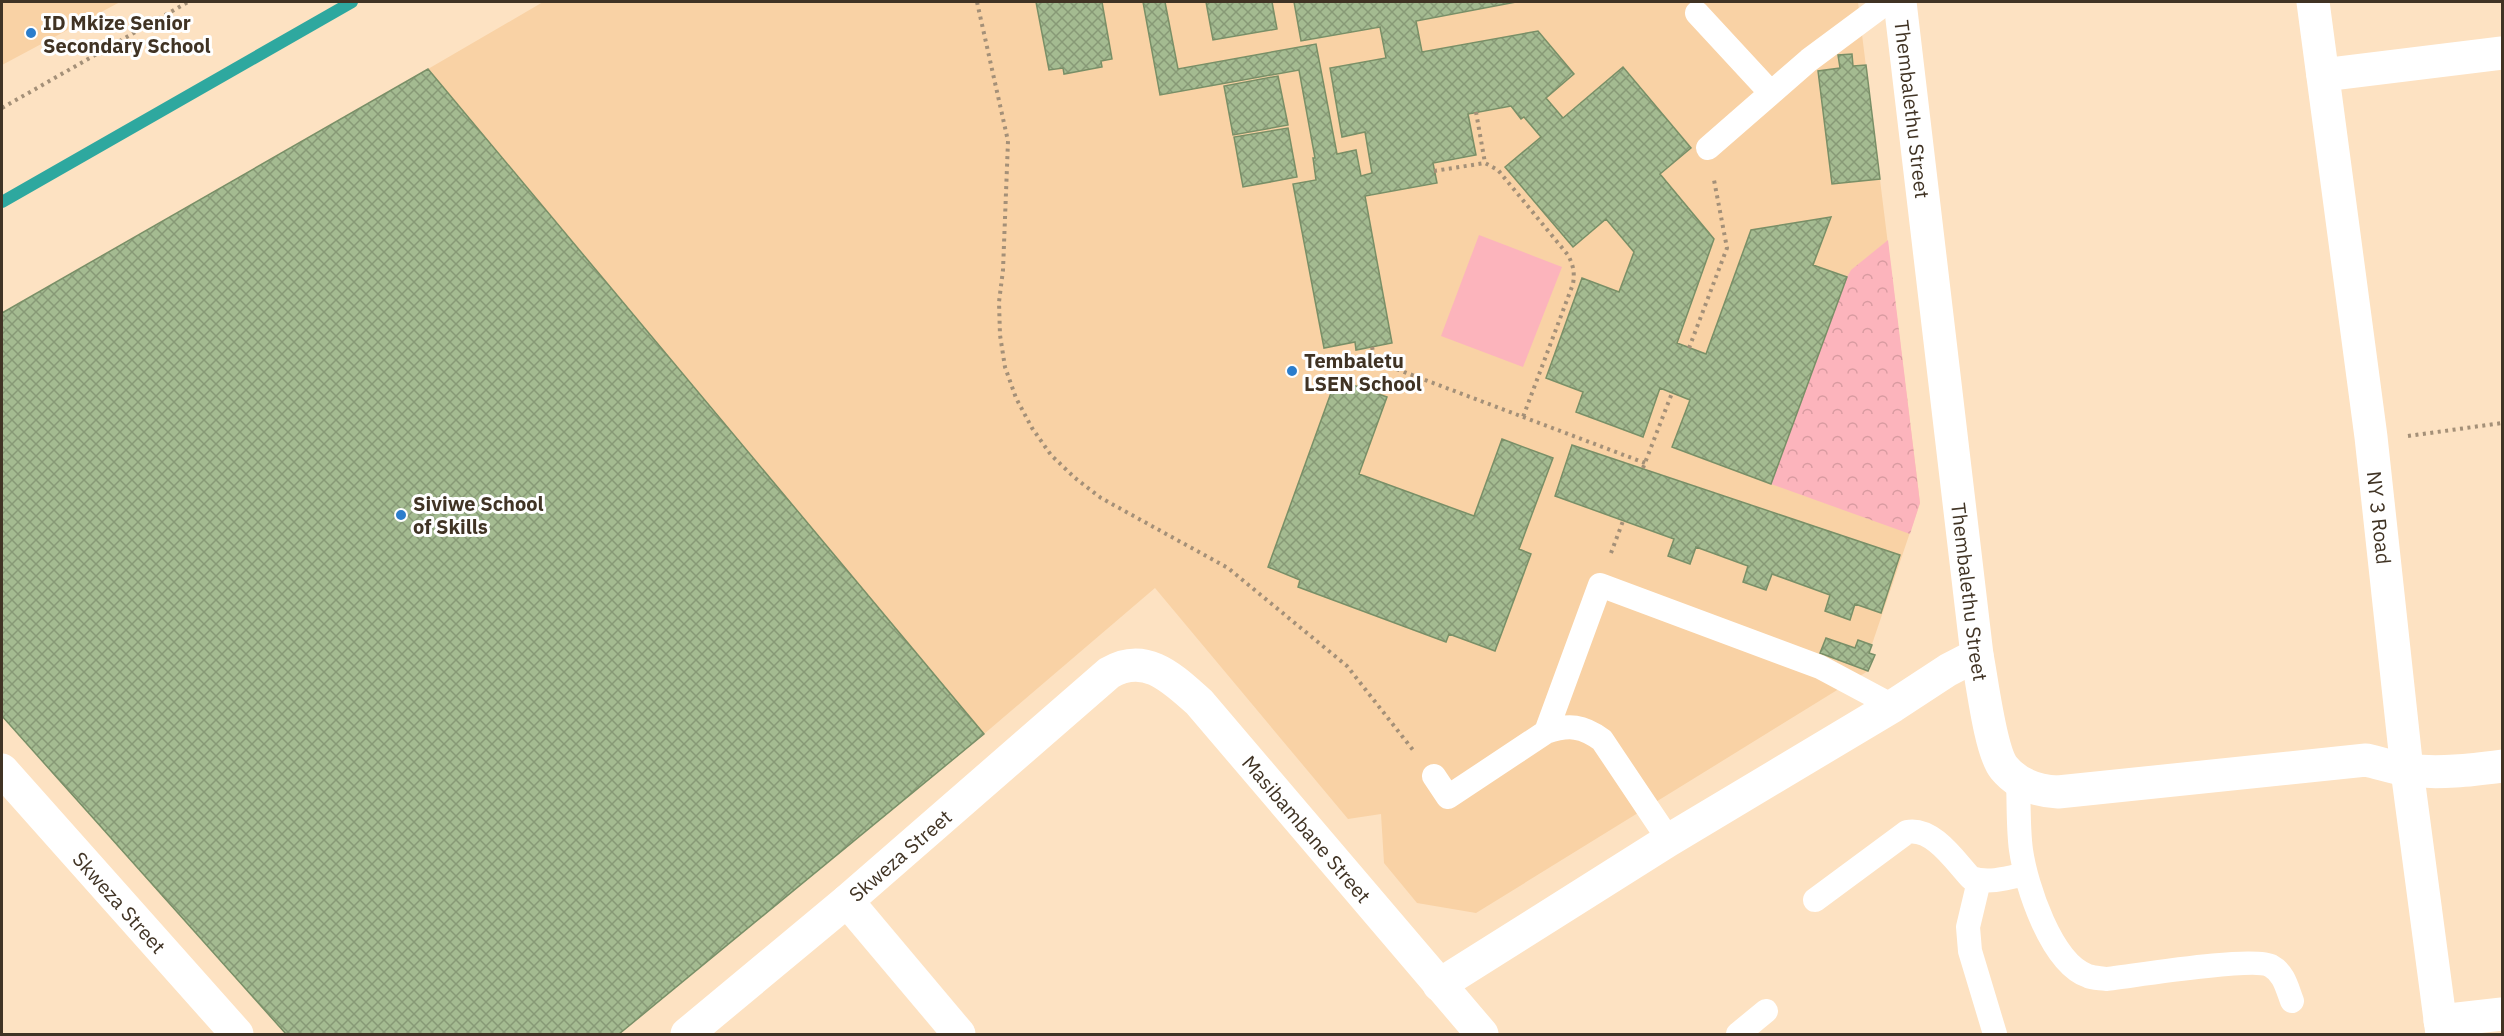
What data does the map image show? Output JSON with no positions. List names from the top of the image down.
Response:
{
  "streets": {
    "street": [
      "Thembalethu Street",
      "NY 3 Road",
      "Masibambane Street",
      "Skweza Street"
    ]
  },
  "crossings": [
    ["Thembalethu Street", "NY 3 Road"],
    ["Masibambane Street", "Skweza Street"]
  ],
  "places": ["ID Mkize Senior Secondary School", "Tembaletu LSEN School", "Siviwe School of Skills"]
}
